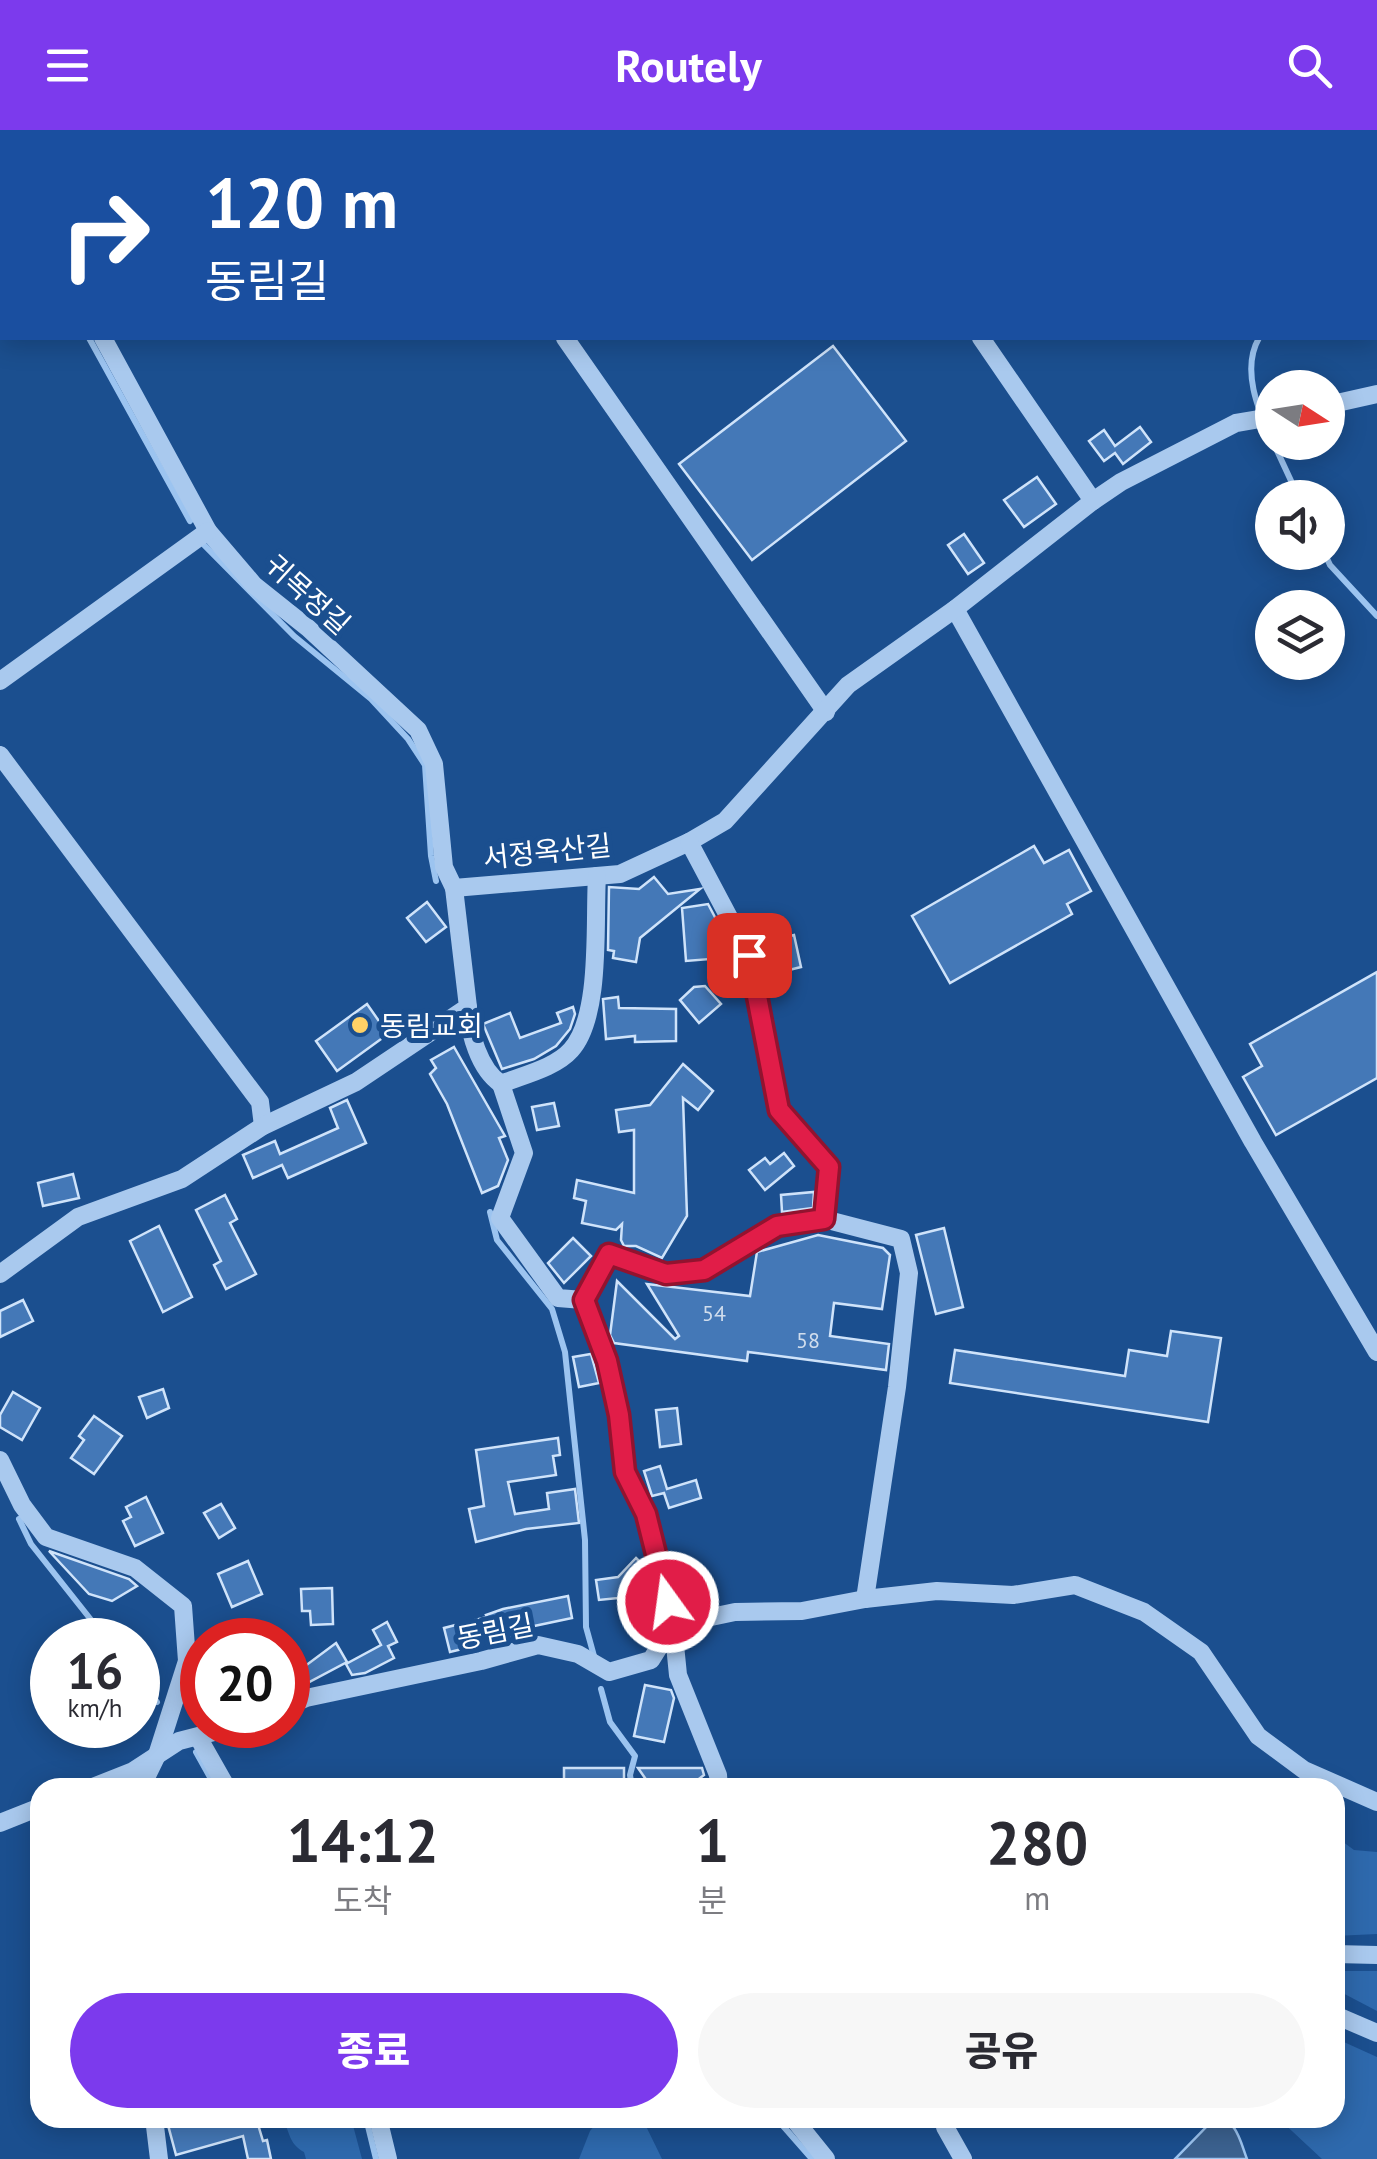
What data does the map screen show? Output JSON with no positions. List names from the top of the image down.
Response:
{
  "streets": {
    "lane": ["귀목정길", "서정옥산길", "동림길"]
  },
  "crossings": [
    ["귀목정길", "서정옥산길"]
  ],
  "places": ["동림교회"],
  "house_numbers": ["54", "58"],
  "north": "right",
  "page": {
    "header": "Routely",
    "turn": ["120 m", "동림길"],
    "speed": "16 km/h",
    "limit": "20",
    "eta": [
      "14:12",
      "도착",
      "1",
      "분",
      "280",
      "m"
    ],
    "buttons": ["종료", "공유"]
  }
}
